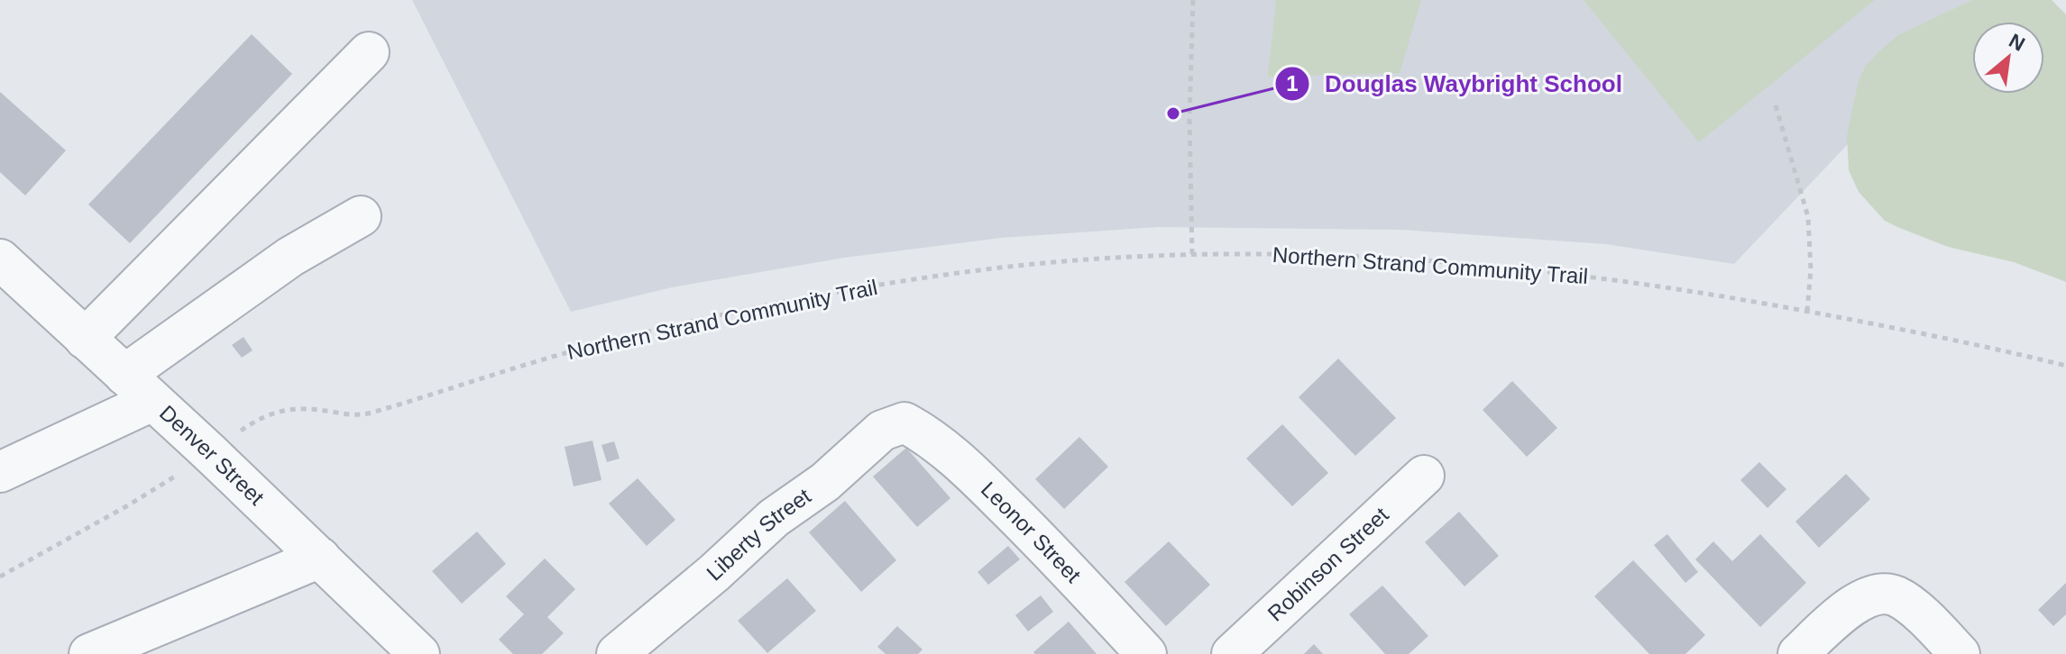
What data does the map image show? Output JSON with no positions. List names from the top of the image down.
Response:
{
  "streets": {
    "street": [
      "Denver Street",
      "Leonor Street",
      "Liberty Street",
      "Robinson Street"
    ],
    "path": ["Northern Strand Community Trail"]
  },
  "crossings": [
    ["Leonor Street", "Liberty Street"]
  ],
  "places": ["Douglas Waybright School"],
  "north": "top right"
}
